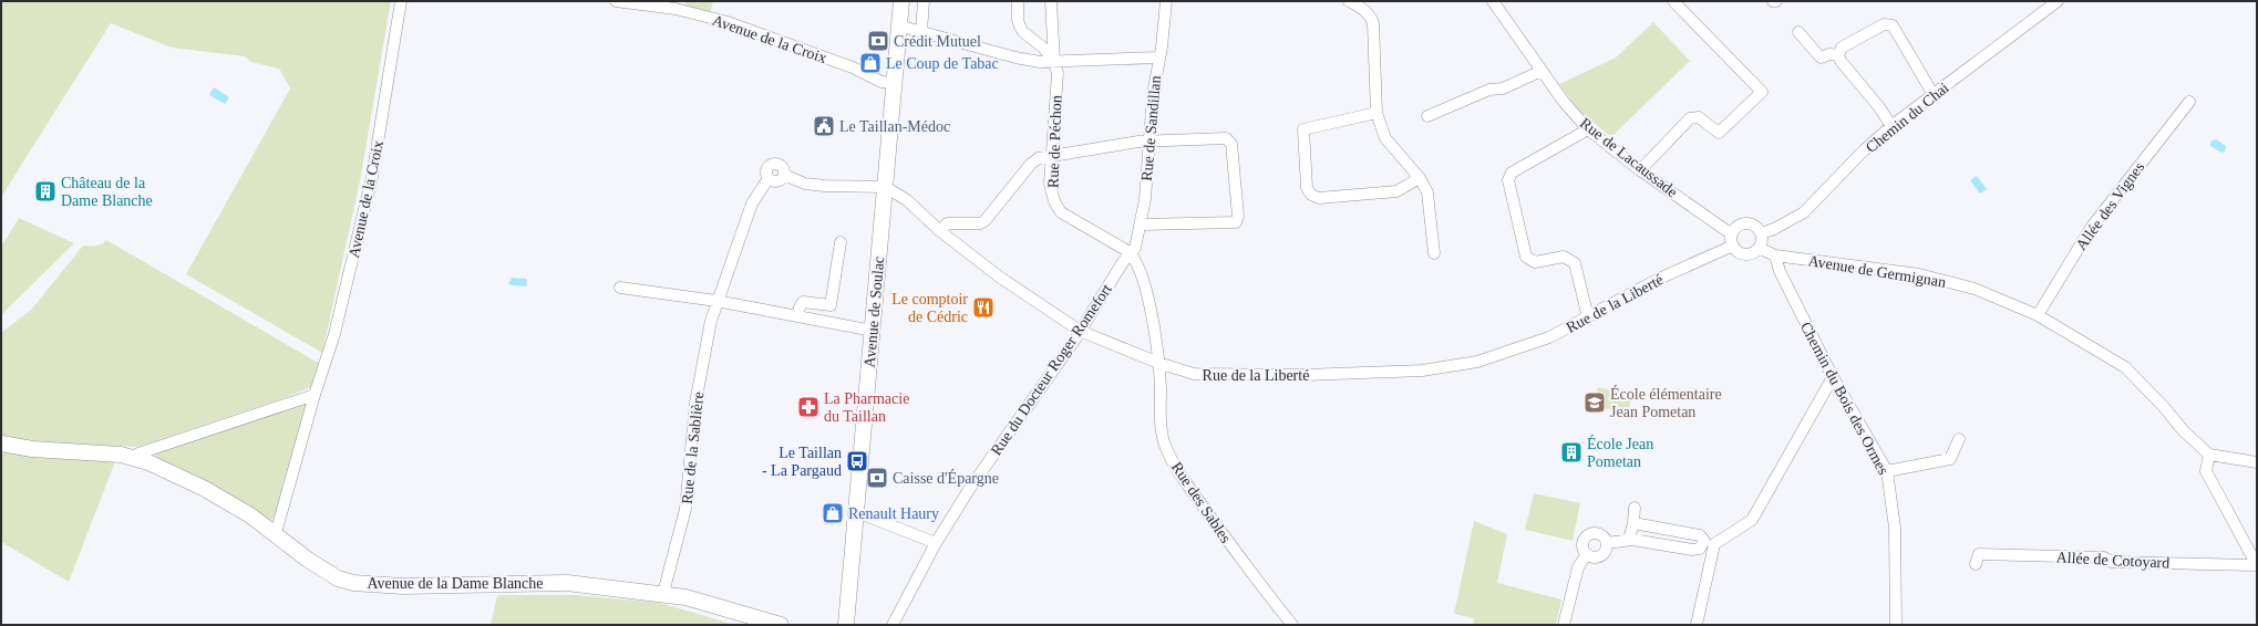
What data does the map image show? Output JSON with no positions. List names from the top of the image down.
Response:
{
  "streets": {
    "main road": ["Avenue de Soulac", "Avenue de la Dame Blanche"],
    "street": [
      "Avenue de la Croix",
      "Chemin du Chai",
      "Rue de Sandillan",
      "Rue de Péchon",
      "Rue de Lacaussade",
      "Allée des Vignes",
      "Avenue de Germignan",
      "Rue de la Liberté",
      "Rue du Docteur Roger Romefort",
      "Chemin du Bois des Ormes",
      "Rue de la Sablière",
      "Rue des Sables",
      "Allée de Cotoyard"
    ]
  },
  "crossings": [
    ["Avenue de la Croix", "Avenue de Soulac"],
    ["Avenue de la Croix", "Avenue de la Dame Blanche"],
    ["Chemin du Chai", "Rue de Lacaussade"],
    ["Chemin du Chai", "Avenue de Germignan"],
    ["Chemin du Chai", "Rue de la Liberté"],
    ["Rue de Sandillan", "Rue de Péchon"],
    ["Rue de Sandillan", "Rue du Docteur Roger Romefort"],
    ["Rue de Péchon", "Rue du Docteur Roger Romefort"],
    ["Rue de Lacaussade", "Avenue de Germignan"],
    ["Rue de Lacaussade", "Rue de la Liberté"],
    ["Allée des Vignes", "Avenue de Germignan"],
    ["Avenue de Germignan", "Rue de la Liberté"],
    ["Avenue de Germignan", "Chemin du Bois des Ormes"],
    ["Rue de la Liberté", "Avenue de Soulac"],
    ["Rue de la Liberté", "Rue du Docteur Roger Romefort"],
    ["Rue de la Liberté", "Rue de la Sablière"],
    ["Rue de la Liberté", "Rue des Sables"],
    ["Rue de la Sablière", "Avenue de la Dame Blanche"]
  ],
  "places": {
    "bank": ["Crédit Mutuel", "Caisse d'Épargne"],
    "shop": ["Le Coup de Tabac", "Renault Haury"],
    "public building": ["Le Taillan-Médoc"],
    "building": ["Château de la Dame Blanche", "École Jean Pometan"],
    "restaurant": ["Le comptoir de Cédric"],
    "school or university": ["École élémentaire Jean Pometan"],
    "pharmacy": ["La Pharmacie du Taillan"],
    "bus stop": ["Le Taillan - La Pargaud"]
  }
}
